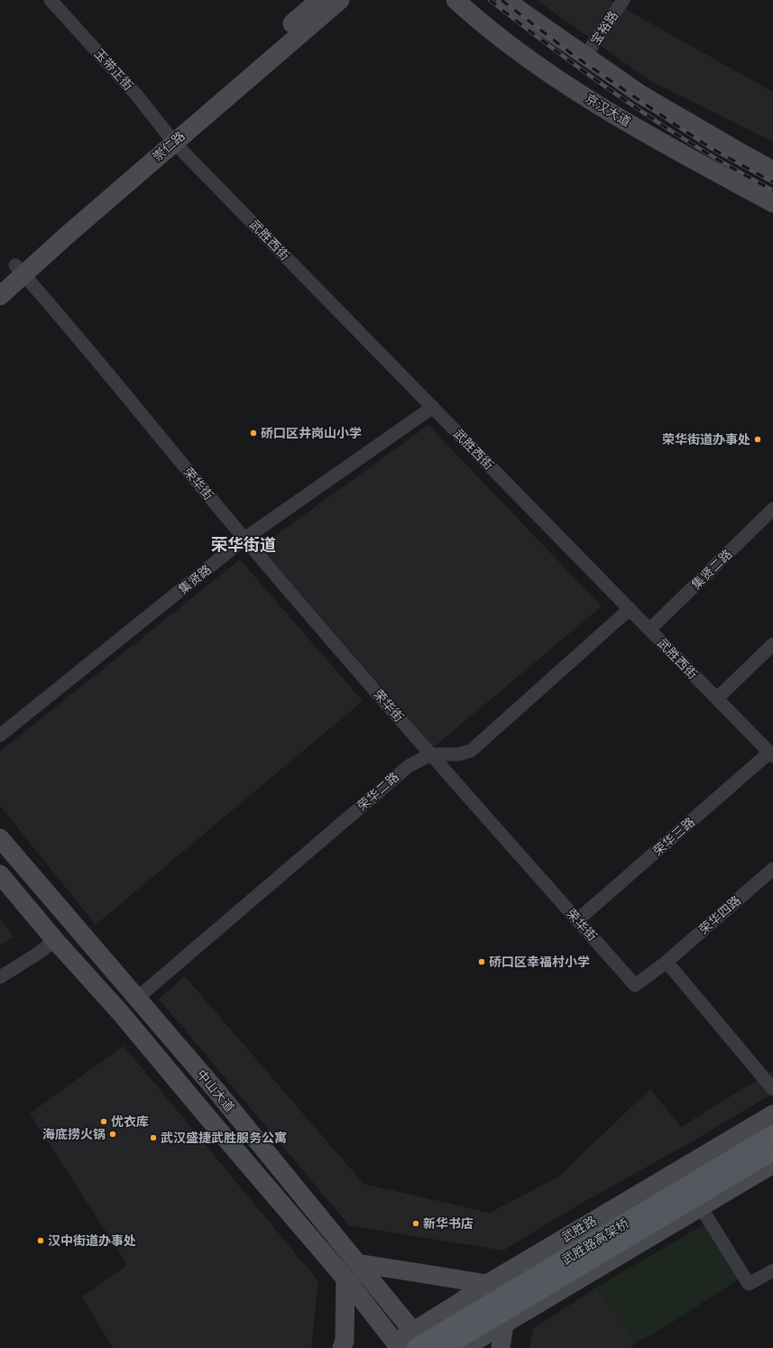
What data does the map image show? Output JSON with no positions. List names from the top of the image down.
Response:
{
  "streets": {
    "main road": [
      "京汉大道",
      "崇仁路",
      "中山大道",
      "武胜路",
      "武胜路高架桥"
    ],
    "street": [
      "宝裕路",
      "玉带正街",
      "武胜西街",
      "荣华街",
      "集贤二路",
      "集贤路",
      "荣华二路",
      "荣华三路",
      "荣华四路"
    ]
  },
  "crossings": [
    ["玉带正街", "崇仁路"],
    ["玉带正街", "武胜西街"],
    ["崇仁路", "武胜西街"],
    ["崇仁路", "荣华街"],
    ["武胜西街", "集贤二路"],
    ["武胜西街", "集贤路"],
    ["武胜西街", "荣华二路"],
    ["武胜西街", "荣华三路"],
    ["荣华街", "集贤路"],
    ["荣华街", "荣华二路"],
    ["荣华街", "荣华三路"],
    ["荣华街", "荣华四路"],
    ["荣华二路", "中山大道"],
    ["中山大道", "武胜路"],
    ["中山大道", "武胜路高架桥"],
    ["武胜路", "武胜路高架桥"]
  ],
  "districts": ["荣华街道"],
  "places": [
    "硚口区井岗山小学",
    "荣华街道办事处",
    "硚口区幸福村小学",
    "优衣库",
    "海底捞火锅",
    "武汉盛捷武胜服务公寓",
    "新华书店",
    "汉中街道办事处"
  ]
}
